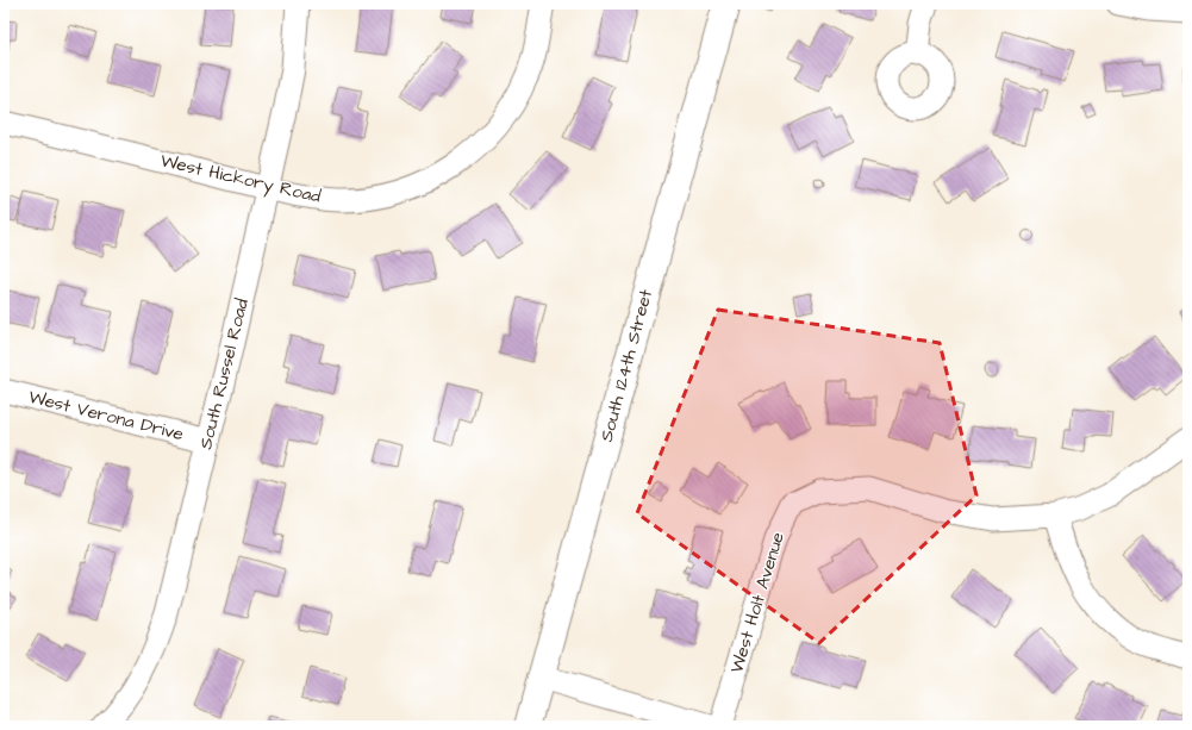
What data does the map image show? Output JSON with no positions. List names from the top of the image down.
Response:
{
  "streets": {
    "street": [
      "West Hickory Road",
      "South 124th Street",
      "South Russel Road",
      "West Verona Drive",
      "West Holt Avenue"
    ]
  },
  "crossings": [
    ["West Hickory Road", "South Russel Road"],
    ["South Russel Road", "West Verona Drive"]
  ]
}
